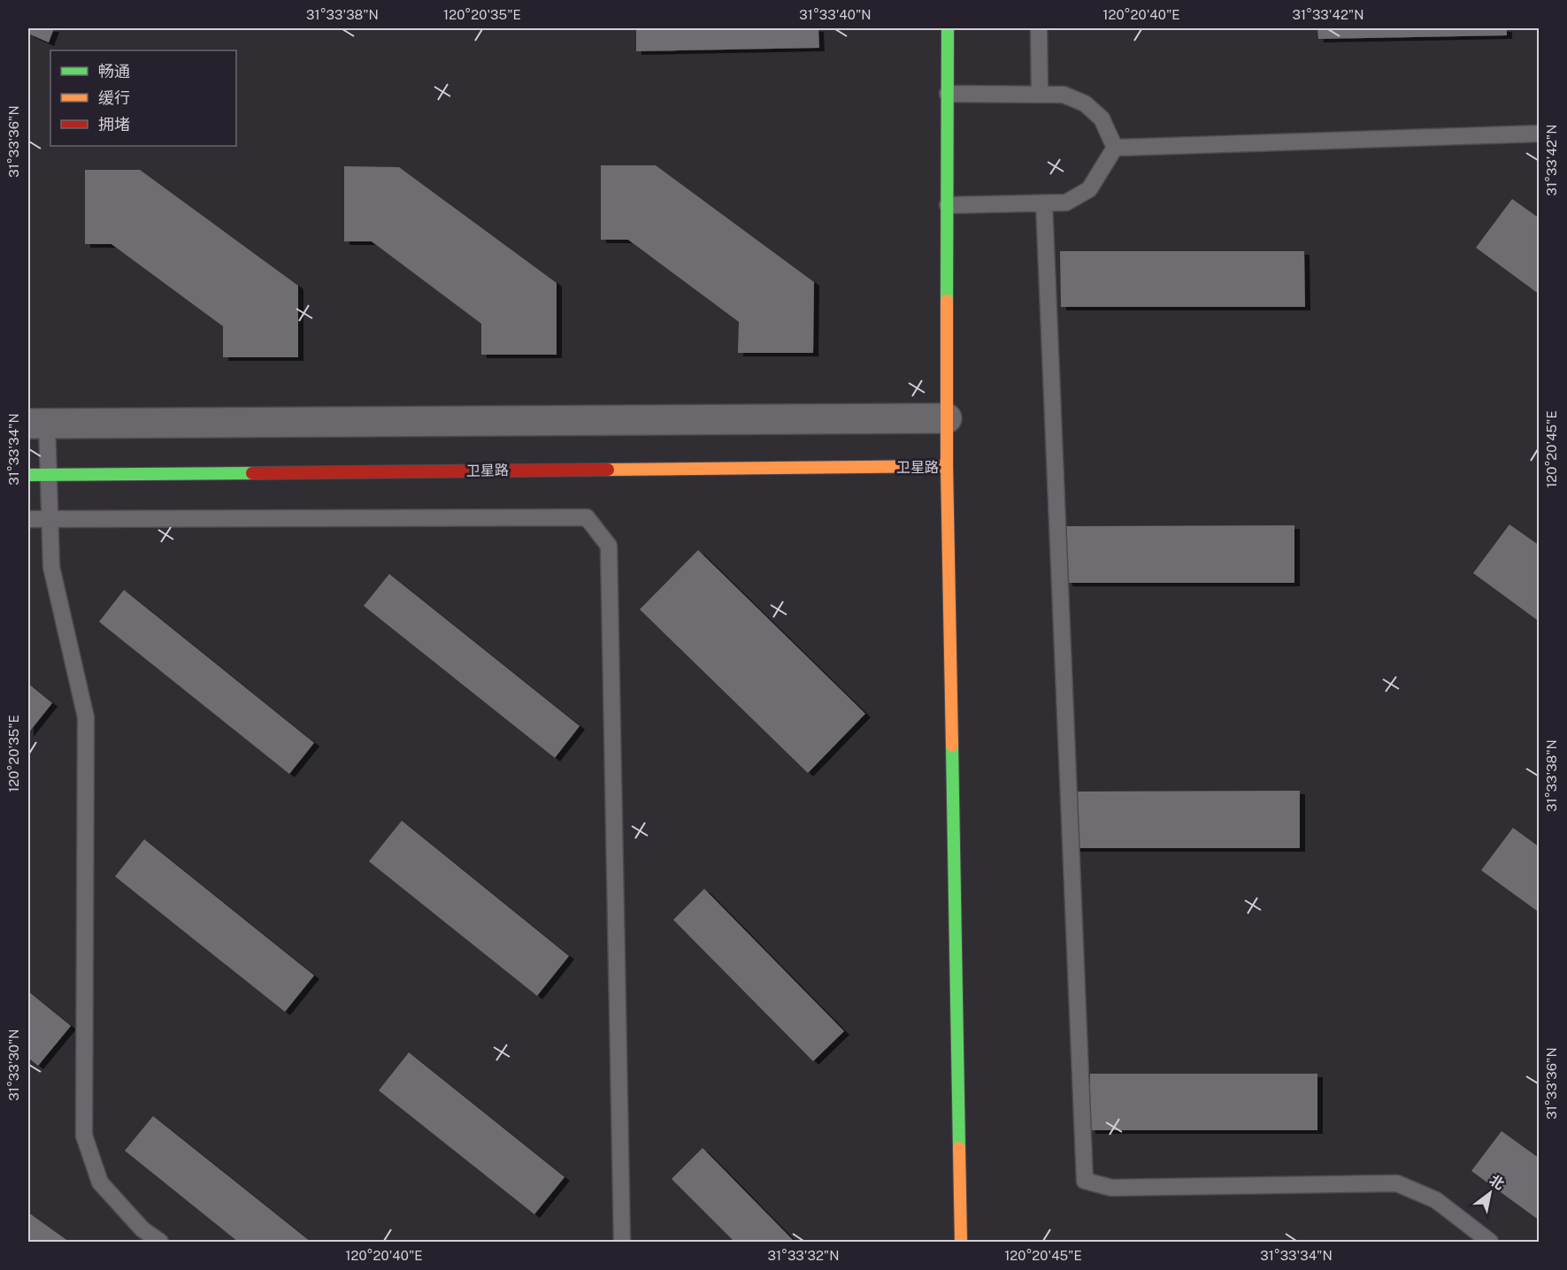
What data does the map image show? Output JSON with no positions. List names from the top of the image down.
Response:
{
  "streets": {
    "street": ["卫星路"]
  },
  "legend": ["畅通", "缓行", "拥堵"],
  "north": "top right",
  "coordinates": [
    "31°33'38\"N",
    "120°20'35\"E",
    "31°33'40\"N",
    "120°20'40\"E",
    "31°33'42\"N",
    "31°33'36\"N",
    "120°20'45\"E",
    "31°33'34\"N",
    "31°33'30\"N",
    "31°33'32\"N"
  ]
}
